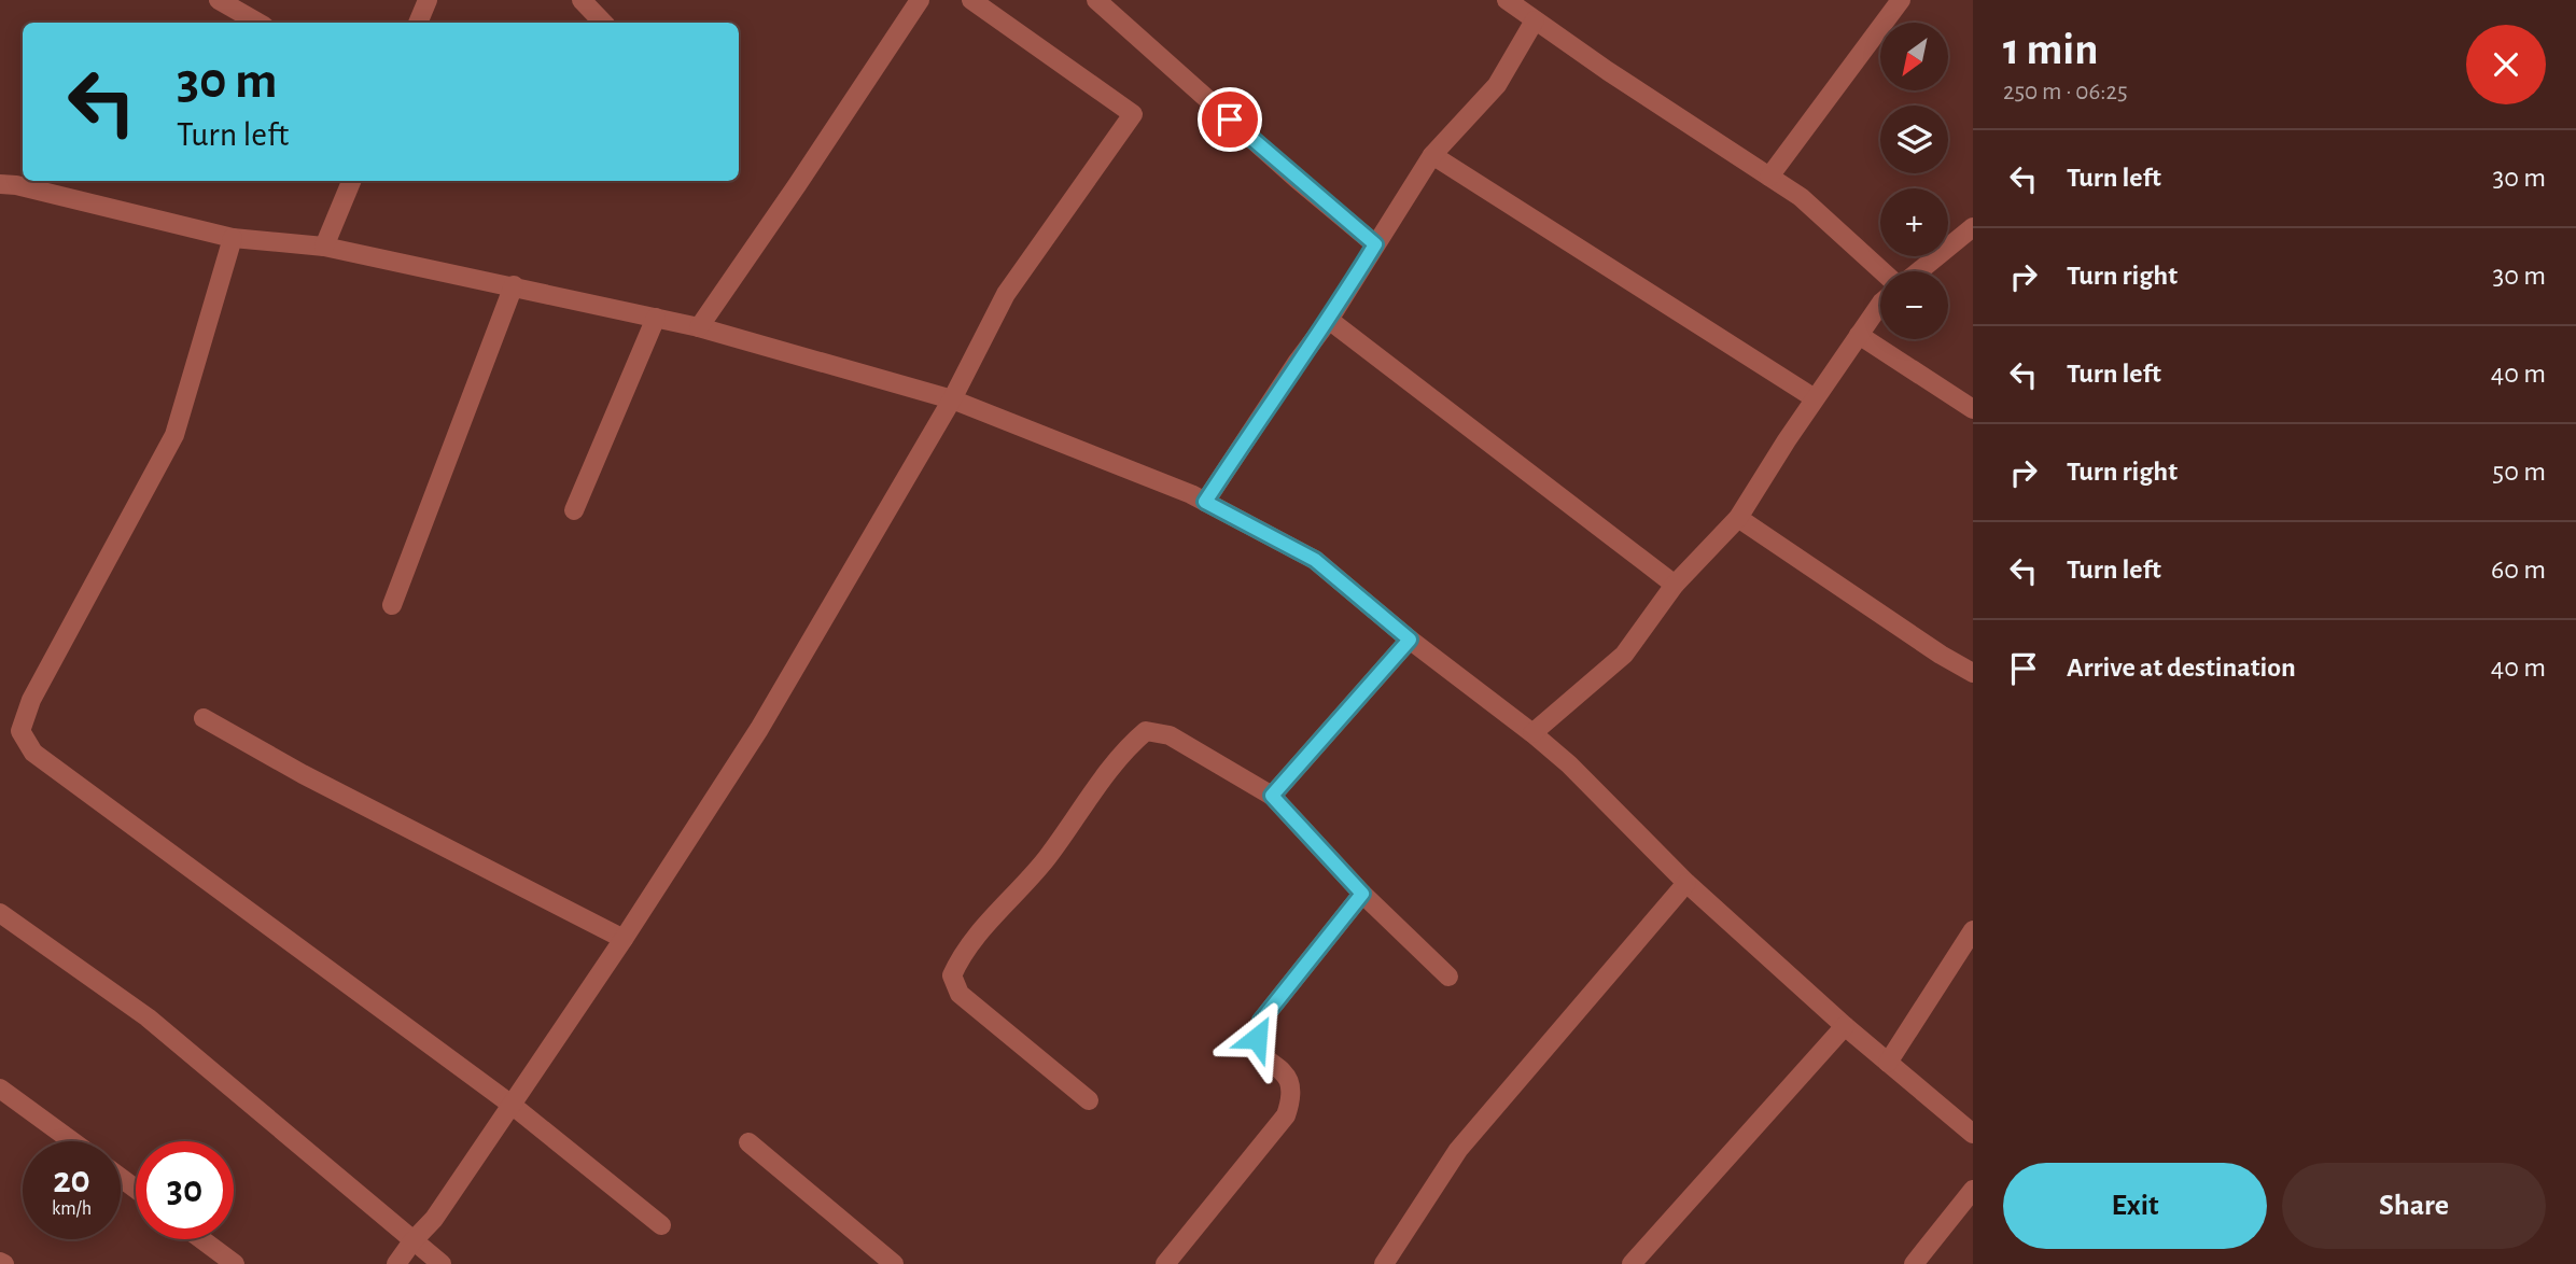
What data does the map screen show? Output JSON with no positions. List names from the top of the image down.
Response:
{
  "north": "bottom left",
  "page": {
    "heading": ["1 min", "250 m · 06:25"],
    "map_buttons": ["+", "−"],
    "turn": ["30 m", "Turn left"],
    "list": [
      {
        "name": "Turn left",
        "value": "30 m"
      },
      {
        "name": "Turn right",
        "value": "30 m"
      },
      {
        "name": "Turn left",
        "value": "40 m"
      },
      {
        "name": "Turn right",
        "value": "50 m"
      },
      {
        "name": "Turn left",
        "value": "60 m"
      },
      {
        "name": "Arrive at destination",
        "value": "40 m"
      }
    ],
    "speed": "20 km/h",
    "limit": "30",
    "buttons": ["Exit", "Share"]
  }
}
